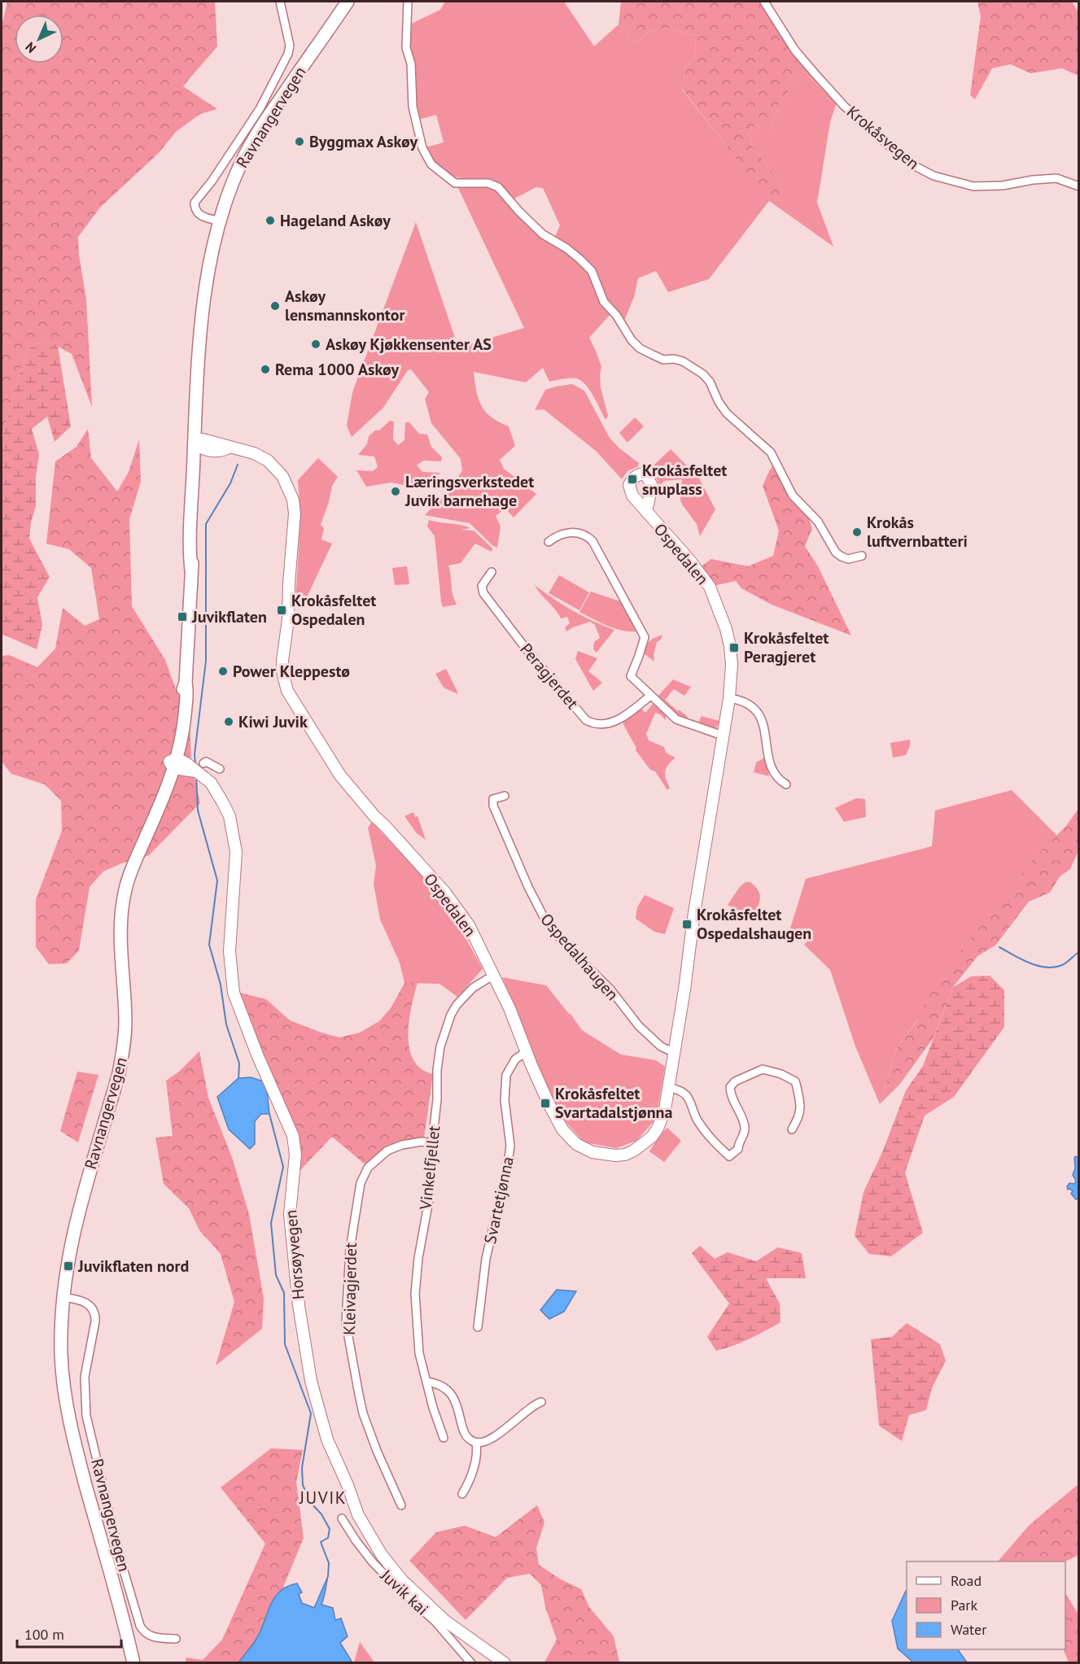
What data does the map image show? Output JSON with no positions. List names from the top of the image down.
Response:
{
  "streets": {
    "main road": ["Ravnangervegen"],
    "street": [
      "Krokåsvegen",
      "Ospedalen",
      "Peragjerdet",
      "Ospedalhaugen",
      "Vinkelfjellet",
      "Svartetjønna",
      "Horsøyvegen",
      "Kleivagjerdet",
      "Juvik kai"
    ]
  },
  "crossings": [
    ["Ravnangervegen", "Ospedalen"],
    ["Ravnangervegen", "Horsøyvegen"],
    ["Ospedalen", "Ospedalhaugen"],
    ["Ospedalen", "Vinkelfjellet"],
    ["Ospedalen", "Svartetjønna"],
    ["Vinkelfjellet", "Kleivagjerdet"]
  ],
  "districts": ["JUVIK"],
  "places": {
    "other": [
      "Byggmax Askøy",
      "Hageland Askøy",
      "Askøy lensmannskontor",
      "Askøy Kjøkkensenter AS",
      "Rema 1000 Askøy",
      "Læringsverkstedet Juvik barnehage",
      "Krokås luftvernbatteri",
      "Power Kleppestø",
      "Kiwi Juvik"
    ],
    "transit": [
      "Krokåsfeltet snuplass",
      "Krokåsfeltet Ospedalen",
      "Juvikflaten",
      "Krokåsfeltet Peragjeret",
      "Krokåsfeltet Ospedalshaugen",
      "Krokåsfeltet Svartadalstjønna",
      "Juvikflaten nord"
    ]
  },
  "legend": ["Road", "Park", "Water"],
  "scale_bar": "100 m",
  "north": "bottom left"
}
